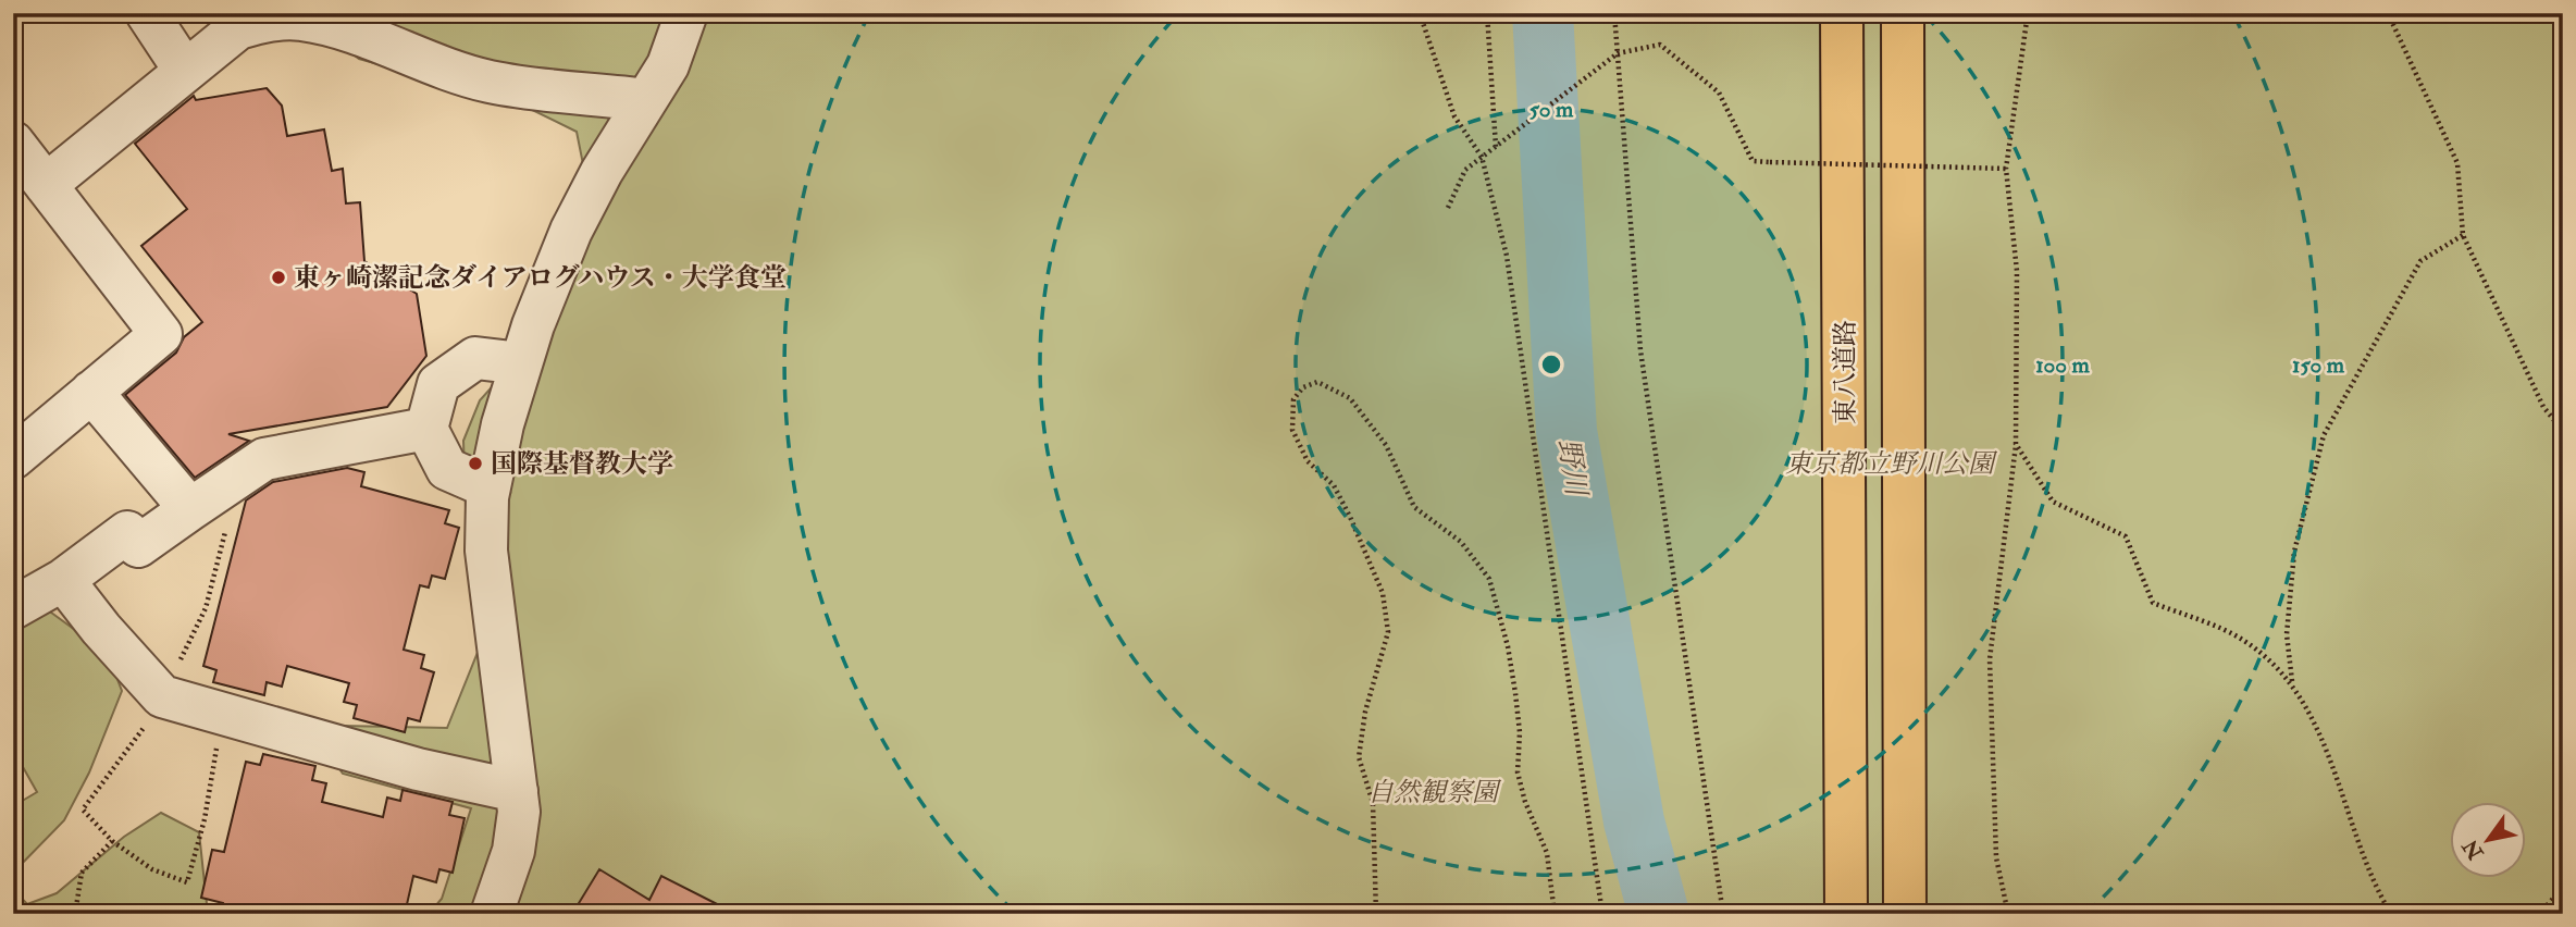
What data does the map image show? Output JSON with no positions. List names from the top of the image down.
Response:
{
  "streets": {
    "main road": ["東八道路"]
  },
  "water": ["野川"],
  "parks": ["東京都立野川公園", "自然観察園"],
  "places": ["東ヶ崎潔記念ダイアログハウス・大学食堂", "国際基督教大学"],
  "north": "bottom left",
  "rings": ["50 m", "100 m", "150 m"]
}
